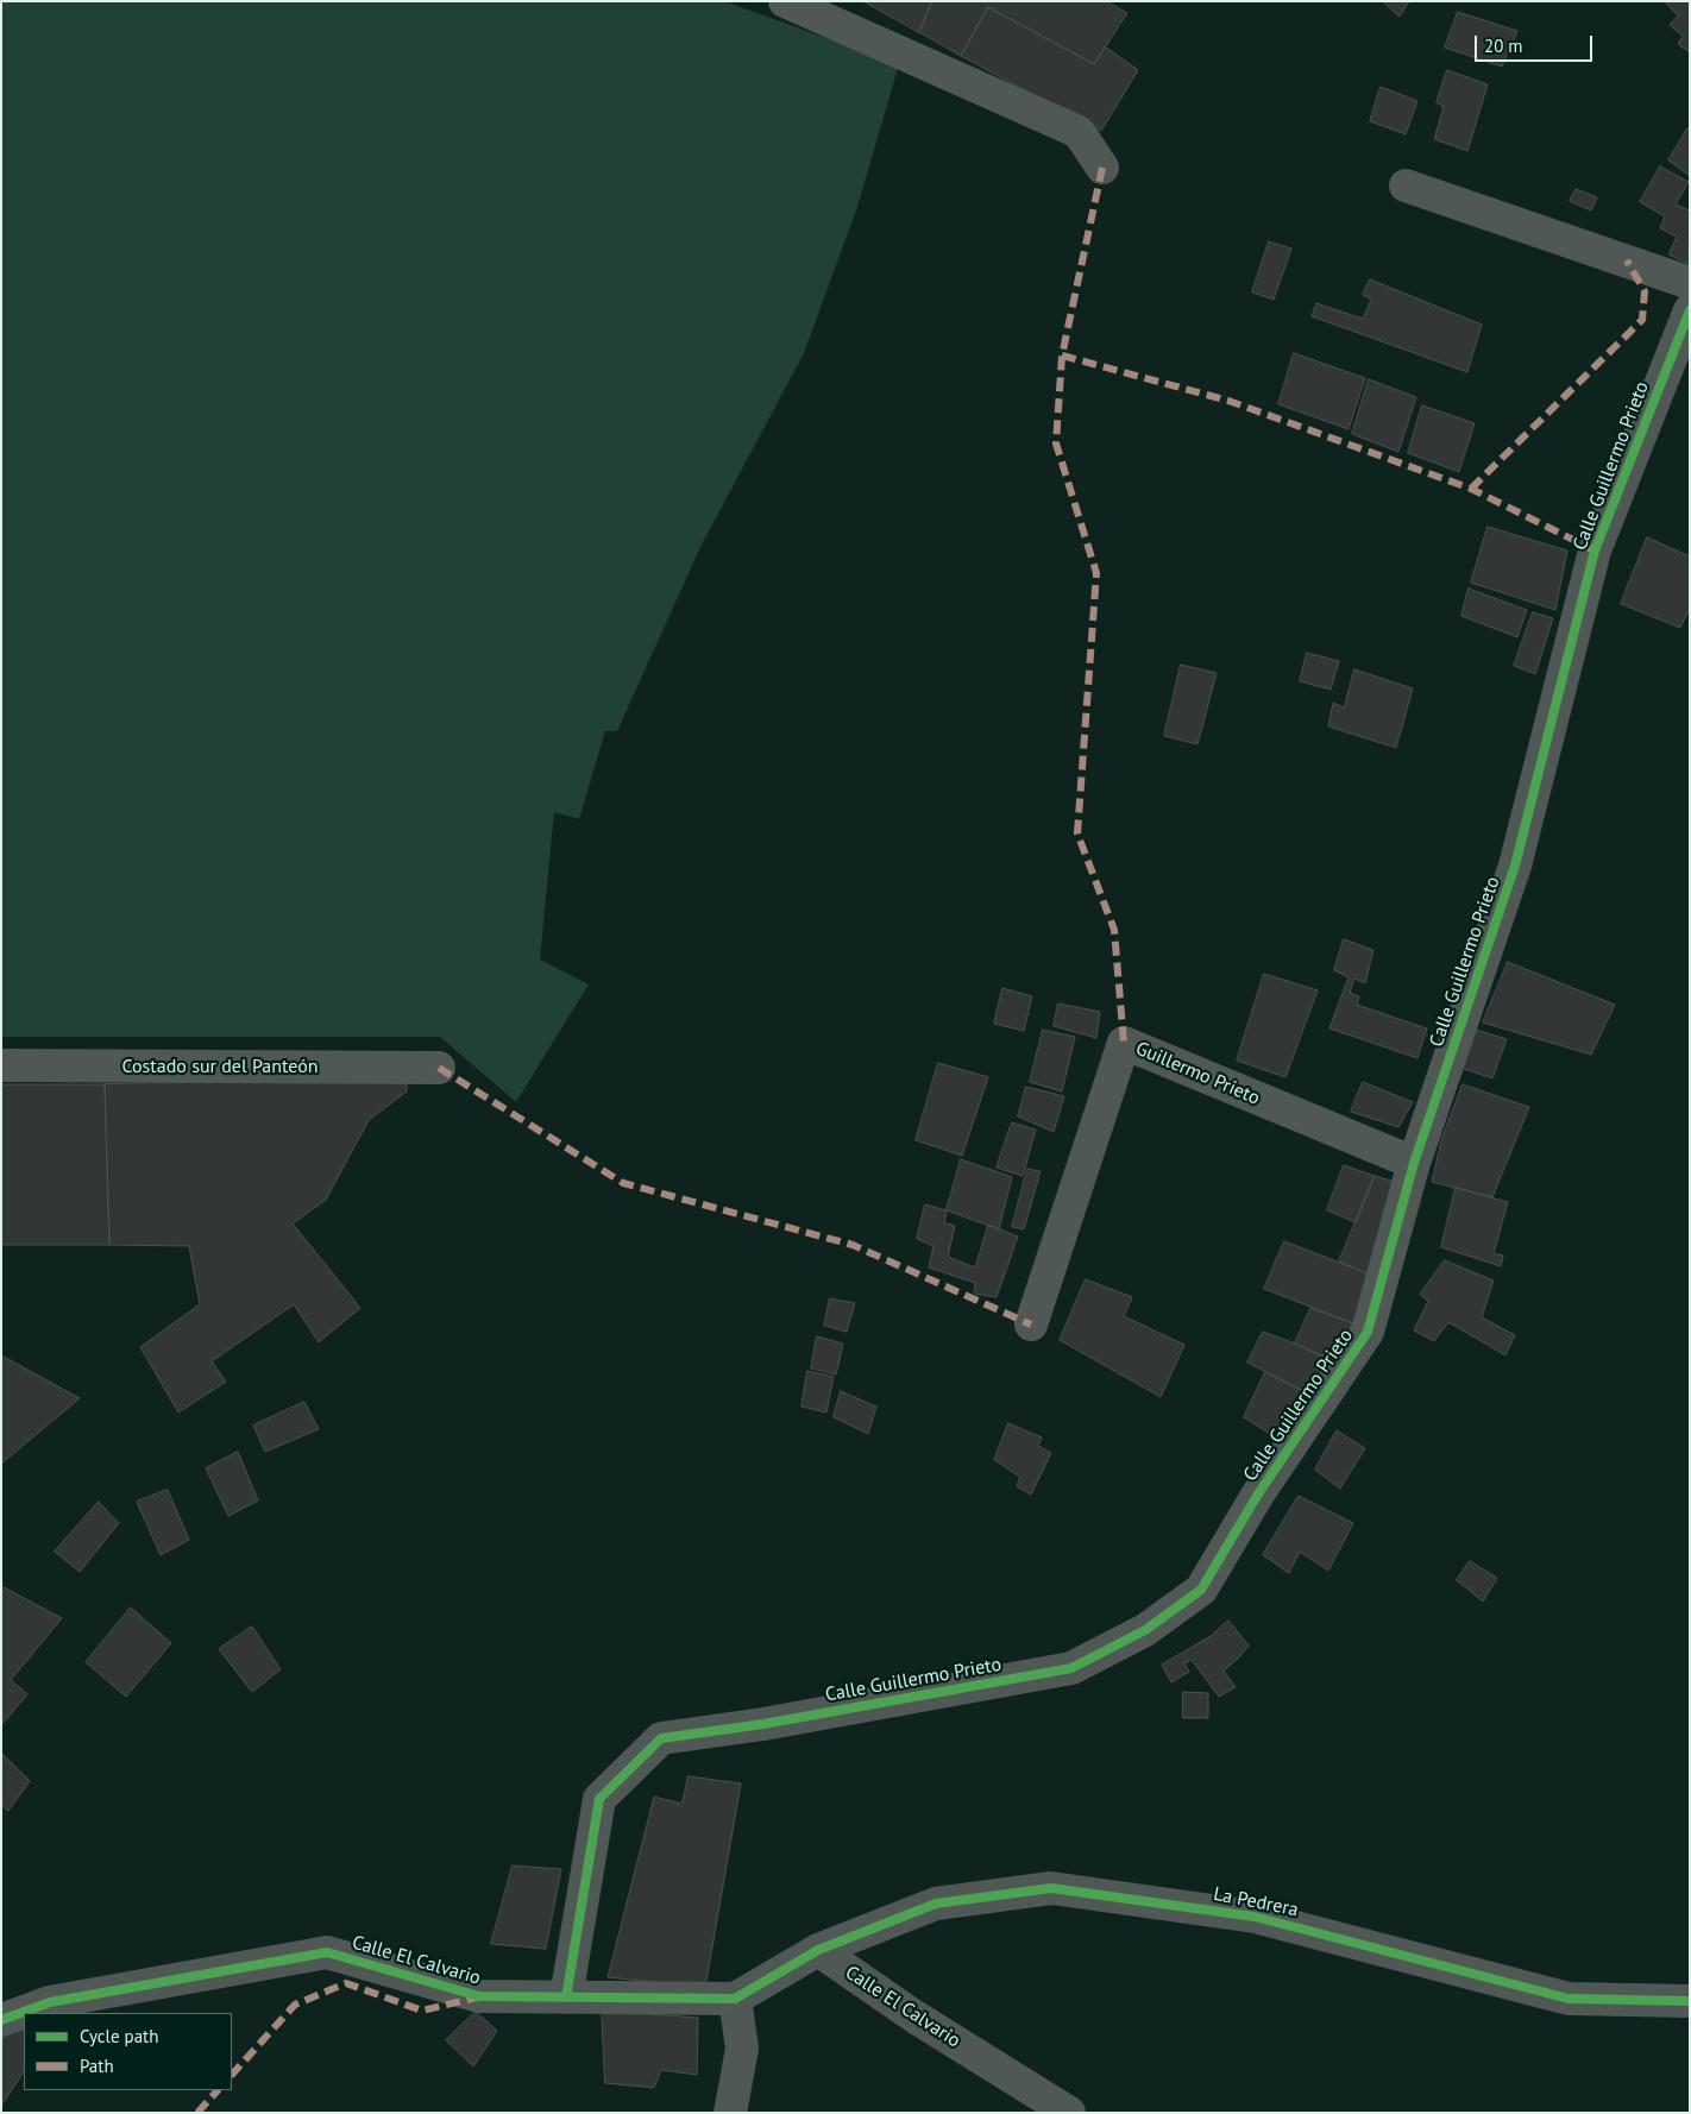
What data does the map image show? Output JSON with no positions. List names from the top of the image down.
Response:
{
  "streets": {
    "street": [
      "Calle Guillermo Prieto",
      "Costado sur del Panteón",
      "Guillermo Prieto",
      "La Pedrera",
      "Calle El Calvario"
    ]
  },
  "crossings": [
    ["Calle Guillermo Prieto", "Guillermo Prieto"],
    ["Calle Guillermo Prieto", "Calle El Calvario"],
    ["La Pedrera", "Calle El Calvario"]
  ],
  "legend": ["Cycle path", "Path"],
  "scale_bar": "20 m"
}
